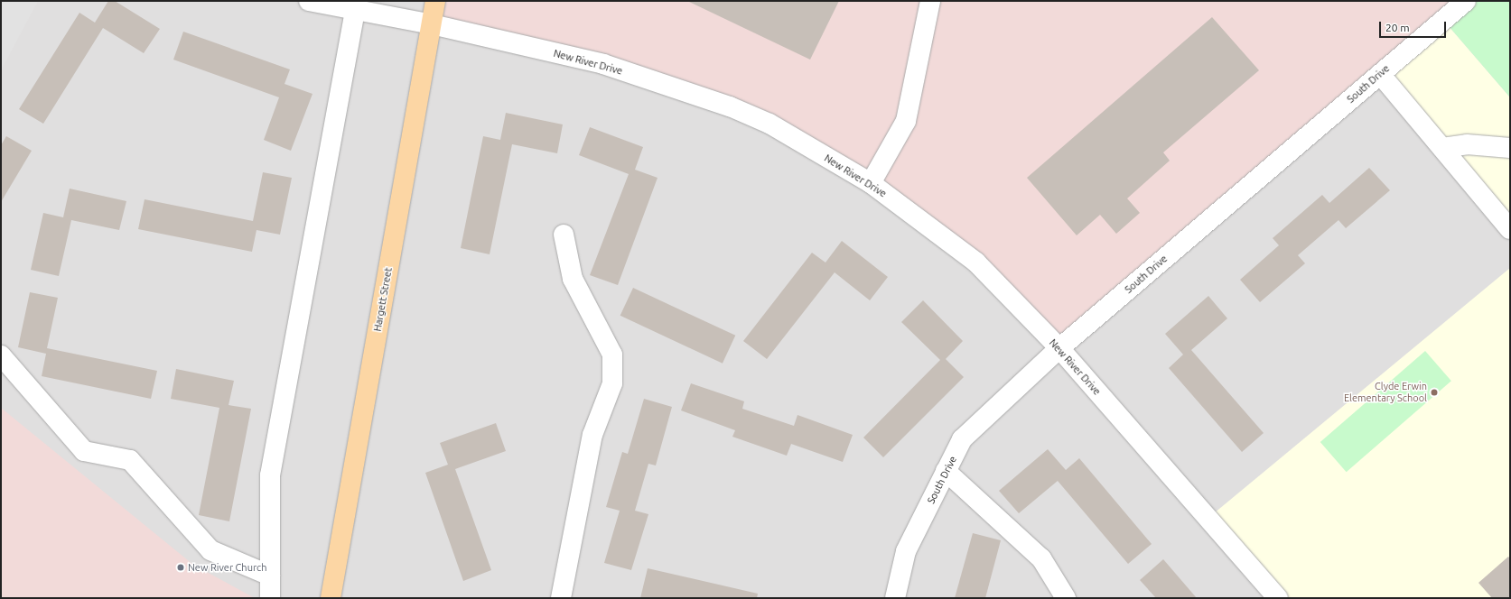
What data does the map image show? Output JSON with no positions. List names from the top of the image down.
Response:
{
  "streets": {
    "main road": ["Hargett Street"],
    "street": ["New River Drive", "South Drive"]
  },
  "crossings": [
    ["New River Drive", "South Drive"],
    ["New River Drive", "Hargett Street"]
  ],
  "places": ["Clyde Erwin Elementary School", "New River Church"],
  "scale_bar": "20 m"
}
